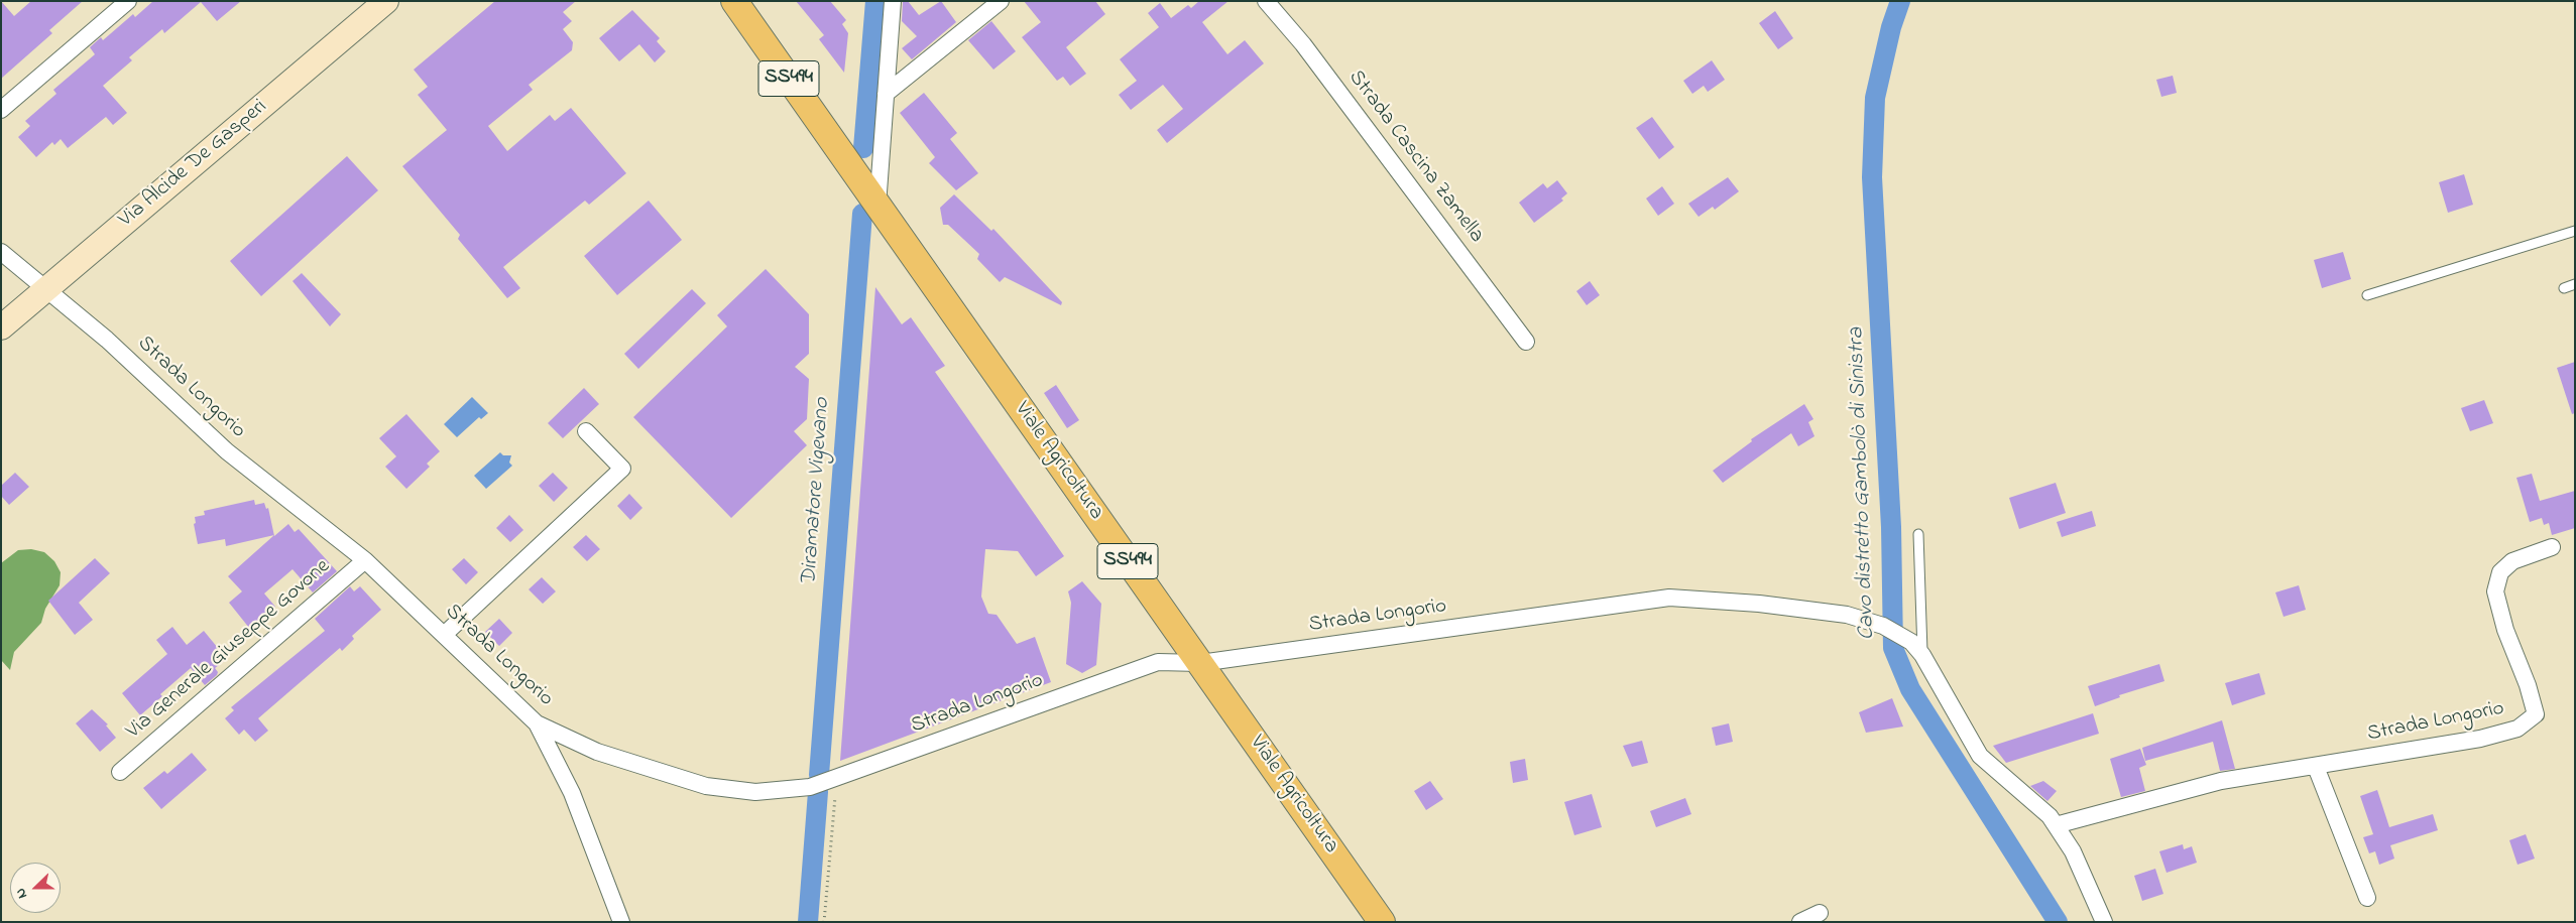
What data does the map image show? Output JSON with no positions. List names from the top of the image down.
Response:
{
  "streets": {
    "main road": ["SS494", "Via Alcide De Gasperi", "Viale Agricoltura"],
    "street": ["Strada Cascina Zamella", "Strada Longorio", "Via Generale Giuseppe Govone"]
  },
  "crossings": [
    ["Via Alcide De Gasperi", "Strada Longorio"],
    ["Strada Longorio", "Viale Agricoltura"],
    ["Strada Longorio", "Via Generale Giuseppe Govone"]
  ],
  "water": ["Cavo distretto Gambolò di Sinistra", "Diramatore Vigevano"],
  "north": "left"
}
